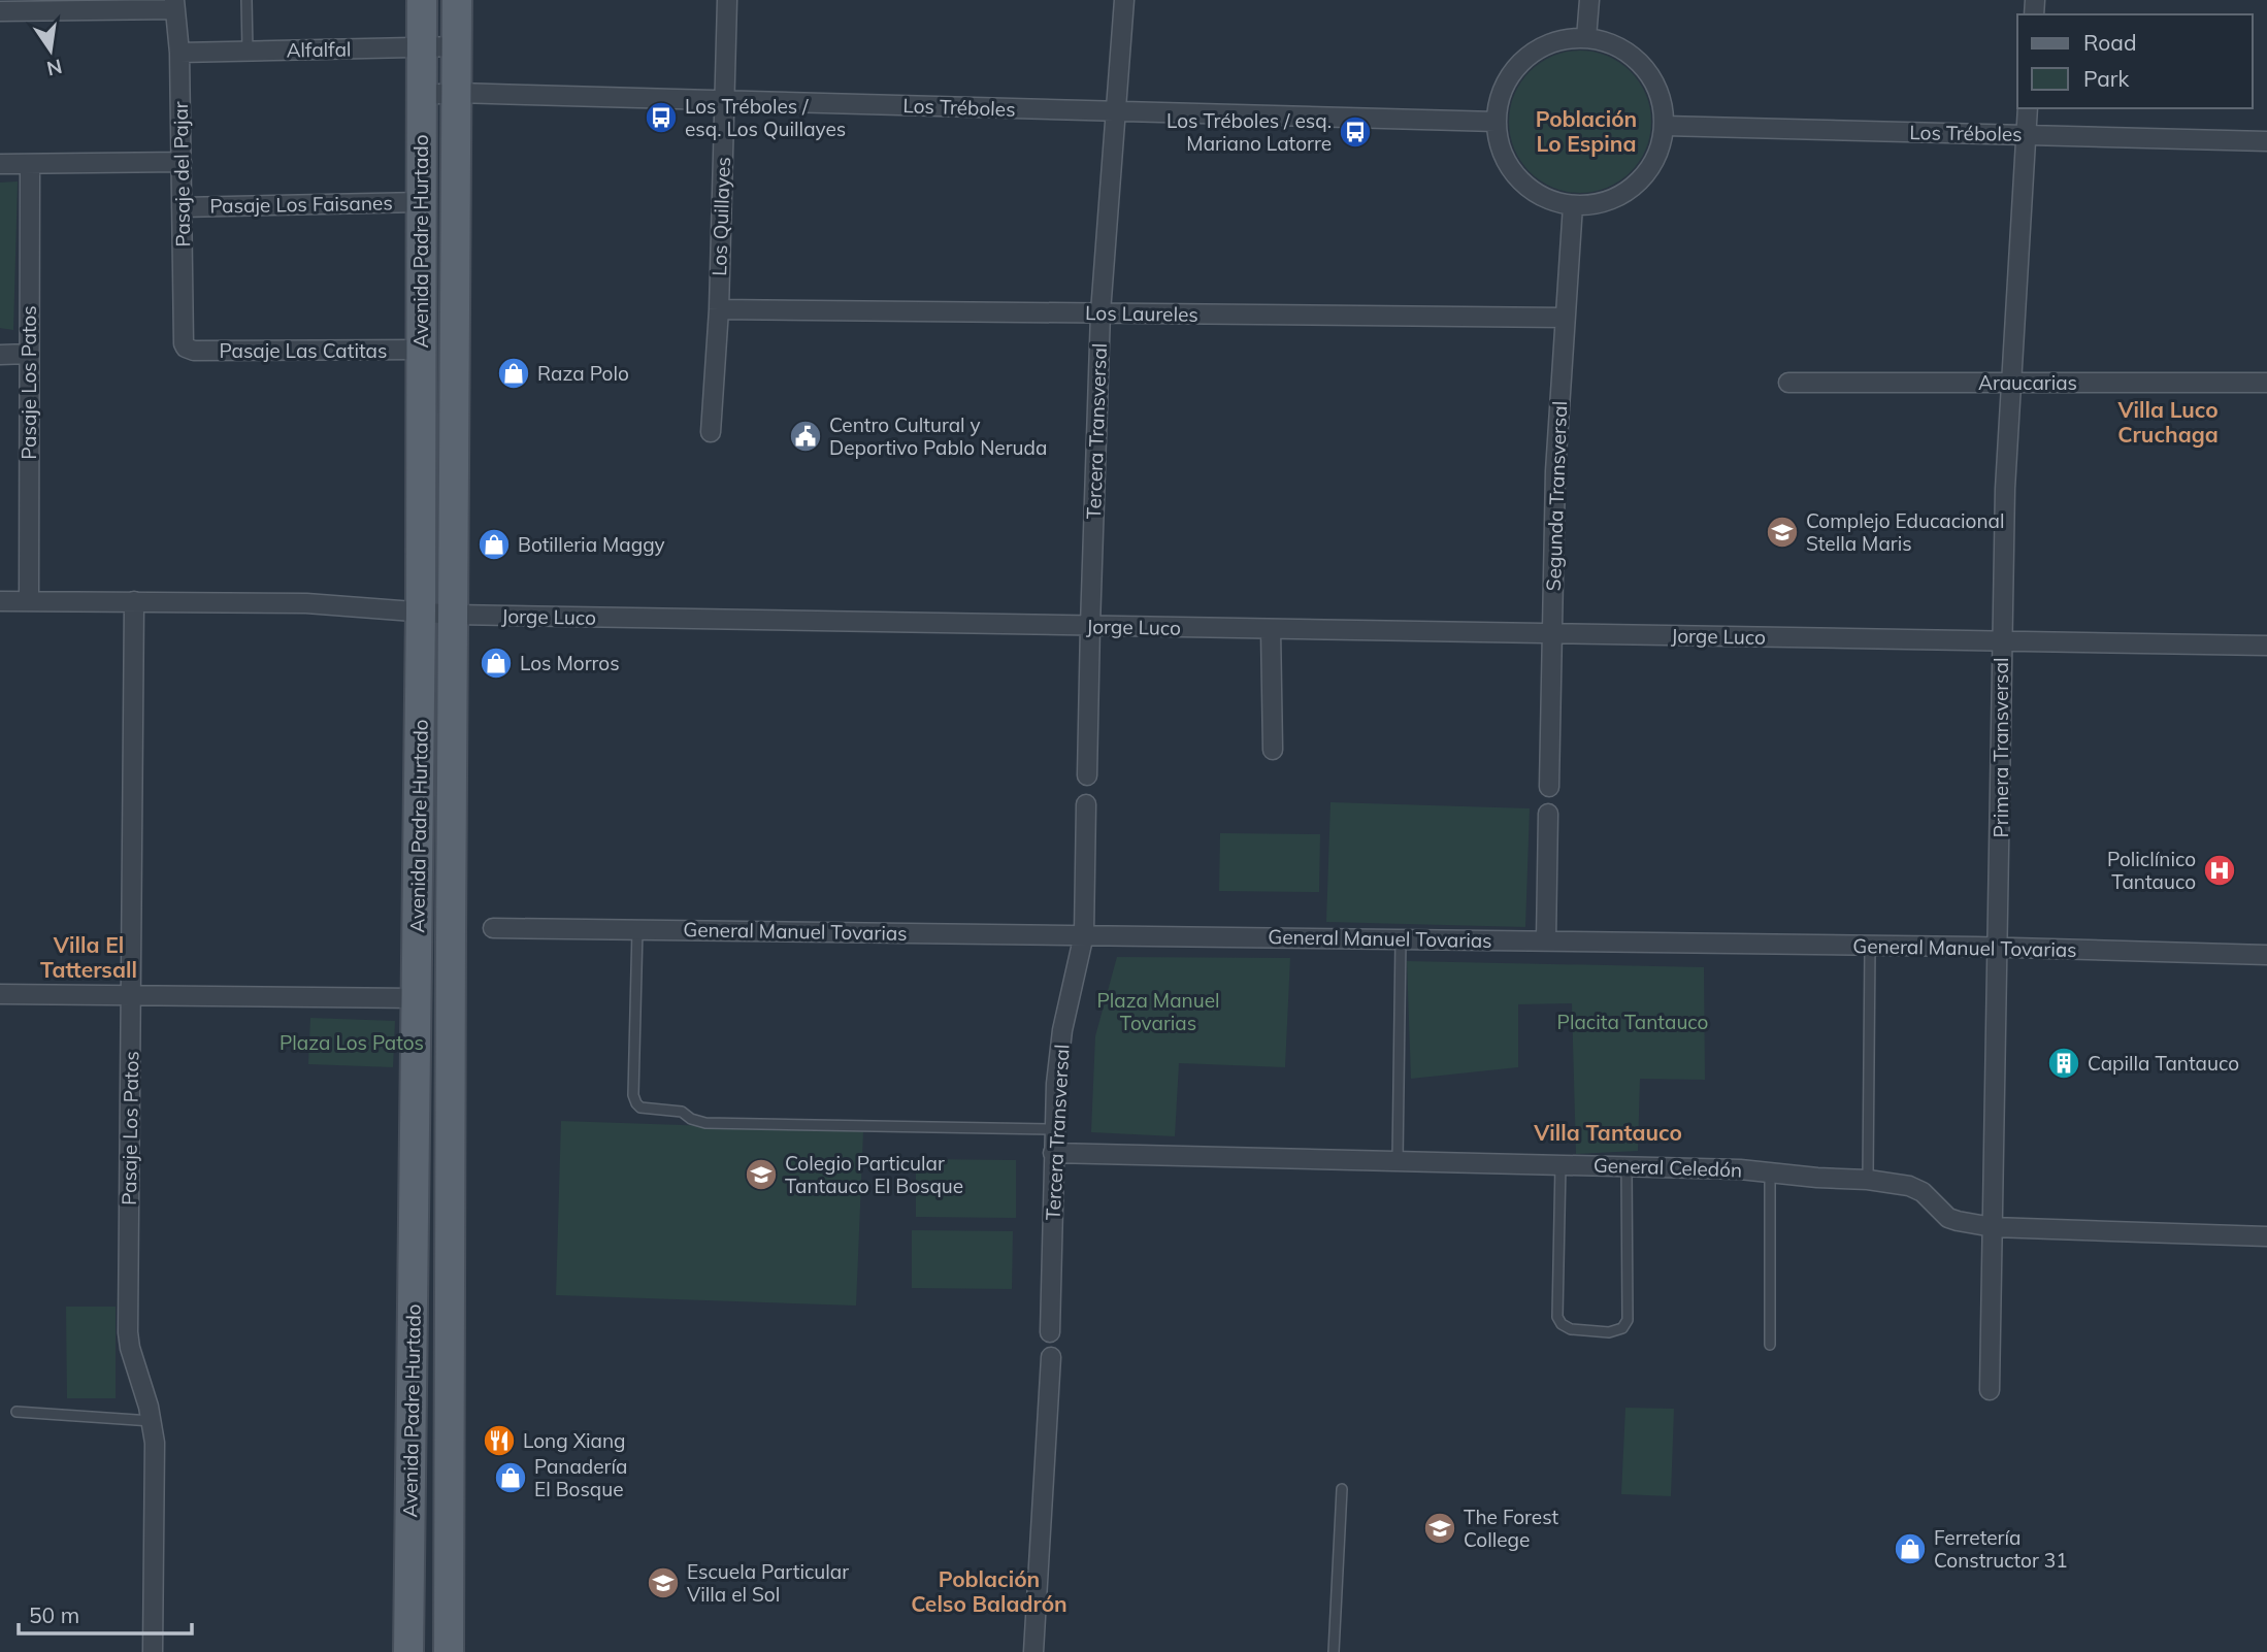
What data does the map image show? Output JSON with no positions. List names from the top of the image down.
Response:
{
  "streets": {
    "main road": ["Avenida Padre Hurtado"],
    "street": [
      "Alfalfal",
      "Los Tréboles",
      "Pasaje del Pajar",
      "Pasaje Los Faisanes",
      "Los Quillayes",
      "Los Laureles",
      "Pasaje Las Catitas",
      "Pasaje Los Patos",
      "Araucarias",
      "Tercera Transversal",
      "Segunda Transversal",
      "Jorge Luco",
      "Primera Transversal",
      "General Manuel Tovarias",
      "General Celedón"
    ]
  },
  "crossings": [
    ["Alfalfal", "Pasaje del Pajar"],
    ["Alfalfal", "Avenida Padre Hurtado"],
    ["Los Tréboles", "Los Quillayes"],
    ["Los Tréboles", "Avenida Padre Hurtado"],
    ["Los Tréboles", "Tercera Transversal"],
    ["Los Tréboles", "Segunda Transversal"],
    ["Los Tréboles", "Primera Transversal"],
    ["Pasaje del Pajar", "Pasaje Los Faisanes"],
    ["Pasaje del Pajar", "Pasaje Las Catitas"],
    ["Pasaje Los Faisanes", "Avenida Padre Hurtado"],
    ["Los Quillayes", "Los Laureles"],
    ["Avenida Padre Hurtado", "Pasaje Las Catitas"],
    ["Avenida Padre Hurtado", "Jorge Luco"],
    ["Los Laureles", "Tercera Transversal"],
    ["Los Laureles", "Segunda Transversal"],
    ["Pasaje Los Patos", "Jorge Luco"],
    ["Araucarias", "Primera Transversal"],
    ["Tercera Transversal", "Jorge Luco"],
    ["Tercera Transversal", "General Manuel Tovarias"],
    ["Tercera Transversal", "General Celedón"],
    ["Segunda Transversal", "Jorge Luco"],
    ["Jorge Luco", "Primera Transversal"],
    ["Primera Transversal", "General Manuel Tovarias"],
    ["Primera Transversal", "General Celedón"]
  ],
  "districts": [
    "Población Lo Espina",
    "Villa Luco Cruchaga",
    "Villa El Tattersall",
    "Villa Tantauco",
    "Población Celso Baladrón"
  ],
  "parks": ["Plaza Manuel Tovarias", "Placita Tantauco", "Plaza Los Patos"],
  "places": {
    "bus stop": ["Los Tréboles / esq. Los Quillayes", "Los Tréboles / esq. Mariano Latorre"],
    "shop": [
      "Raza Polo",
      "Botilleria Maggy",
      "Los Morros",
      "Panadería El Bosque",
      "Ferretería Constructor 31"
    ],
    "public building": ["Centro Cultural y Deportivo Pablo Neruda"],
    "school or university": [
      "Complejo Educacional Stella Maris",
      "Colegio Particular Tantauco El Bosque",
      "The Forest College",
      "Escuela Particular Villa el Sol"
    ],
    "hospital": ["Policlínico Tantauco"],
    "building": ["Capilla Tantauco"],
    "restaurant": ["Long Xiang"]
  },
  "legend": ["Road", "Park"],
  "scale_bar": "50 m",
  "north": "bottom"
}
